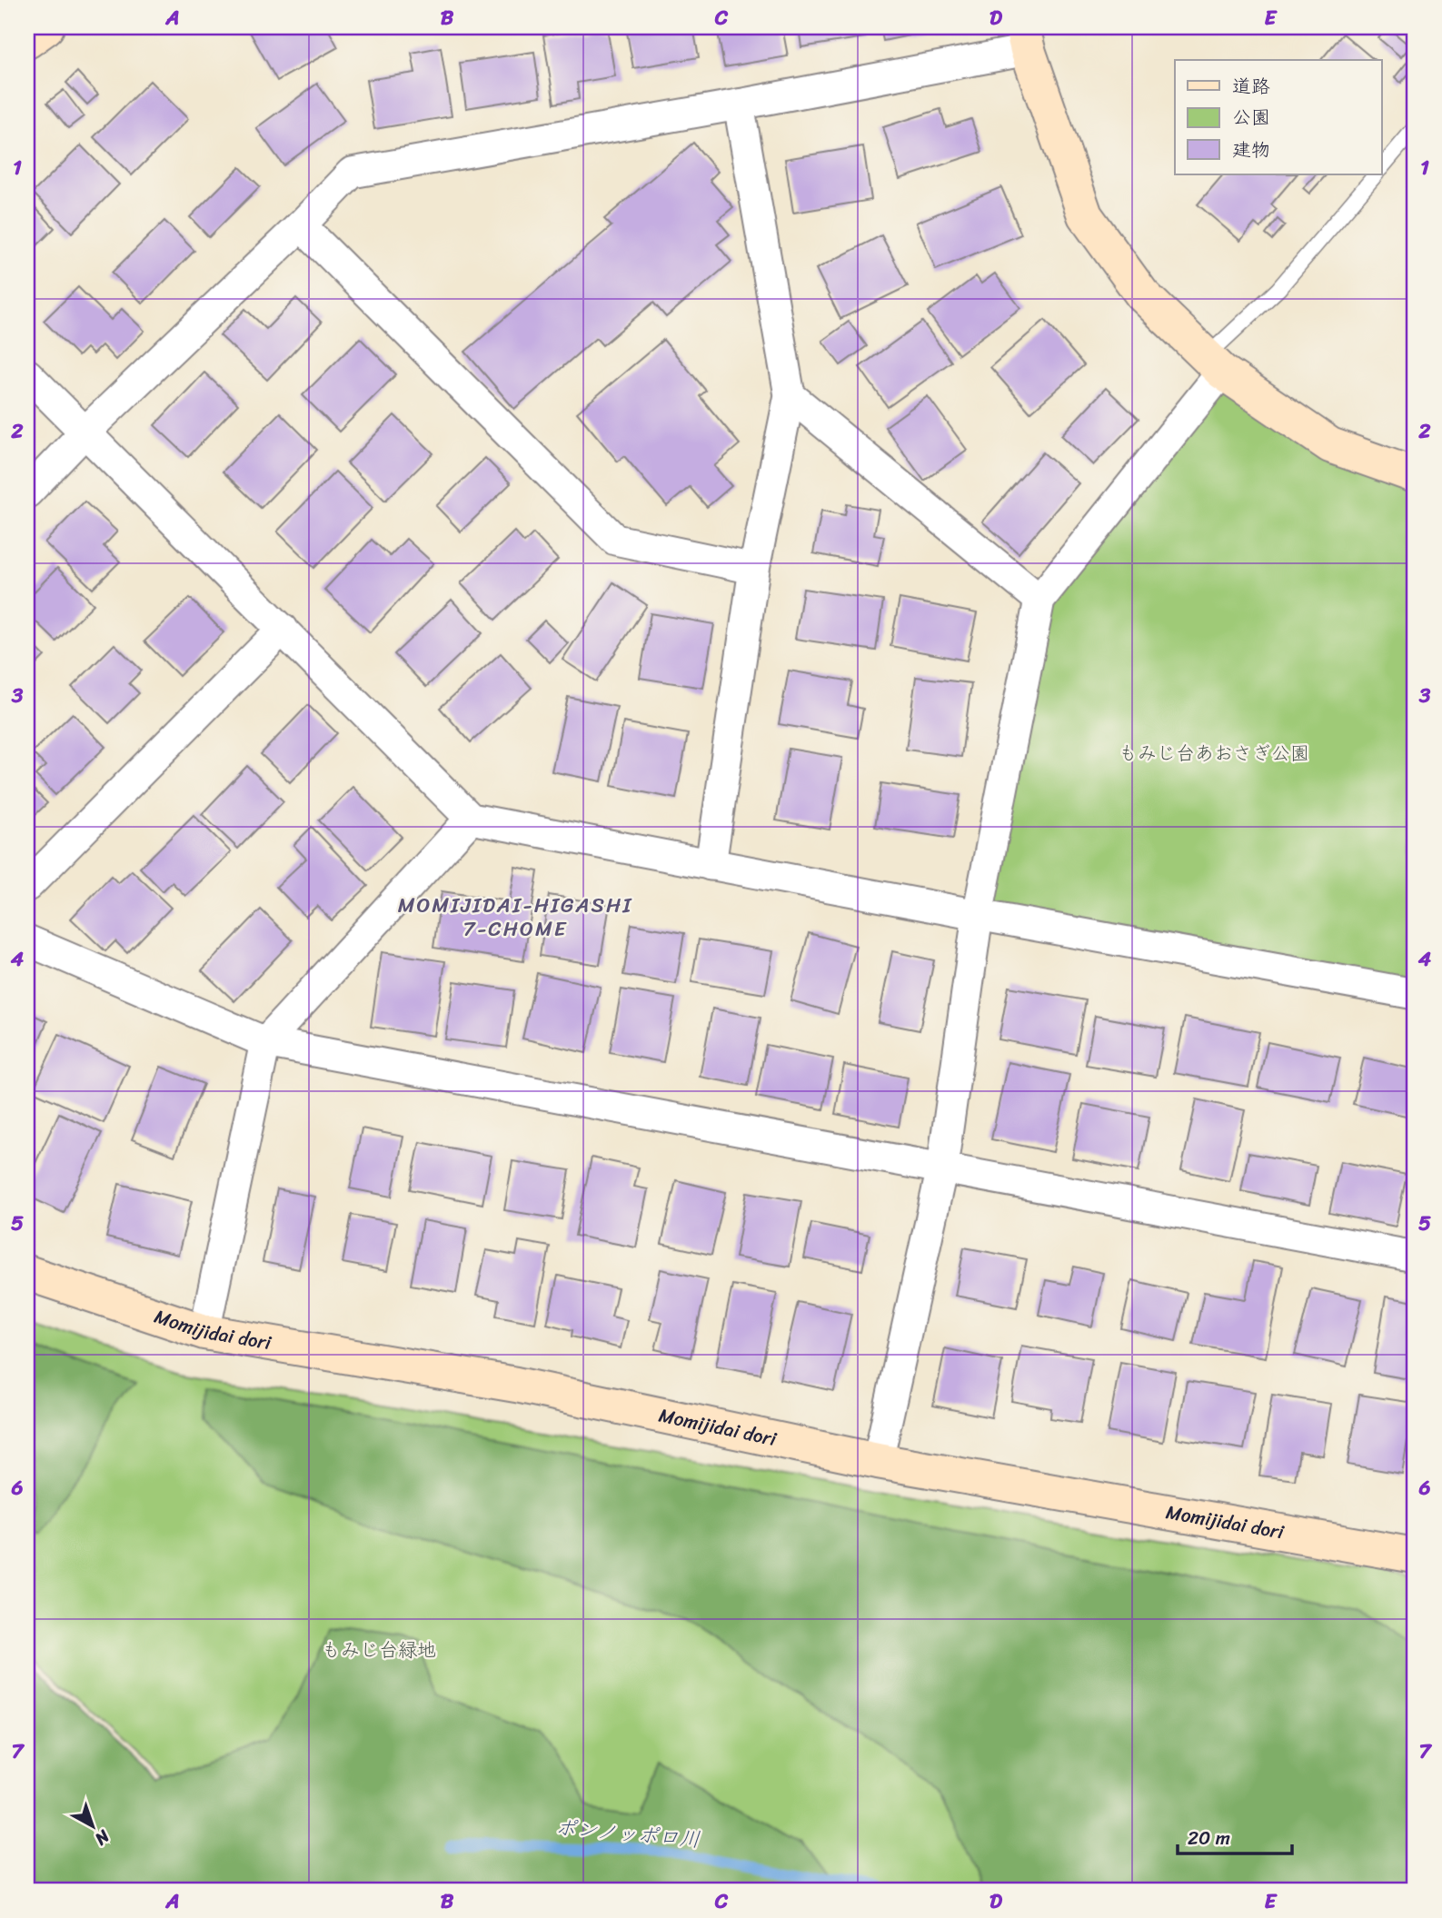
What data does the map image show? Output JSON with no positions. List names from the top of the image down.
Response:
{
  "streets": {
    "street": ["Momijidai dori"]
  },
  "districts": ["MOMIJIDAI-HIGASHI 7-CHOME"],
  "water": ["ポンノッポロ川"],
  "parks": ["もみじ台あおさぎ公園", "もみじ台緑地"],
  "legend": ["道路", "公園", "建物"],
  "scale_bar": "20 m",
  "north": "bottom right",
  "grid": {
    "columns": [
      "A",
      "B",
      "C",
      "D",
      "E"
    ],
    "rows": [
      "1",
      "2",
      "3",
      "4",
      "5",
      "6",
      "7"
    ]
  }
}
